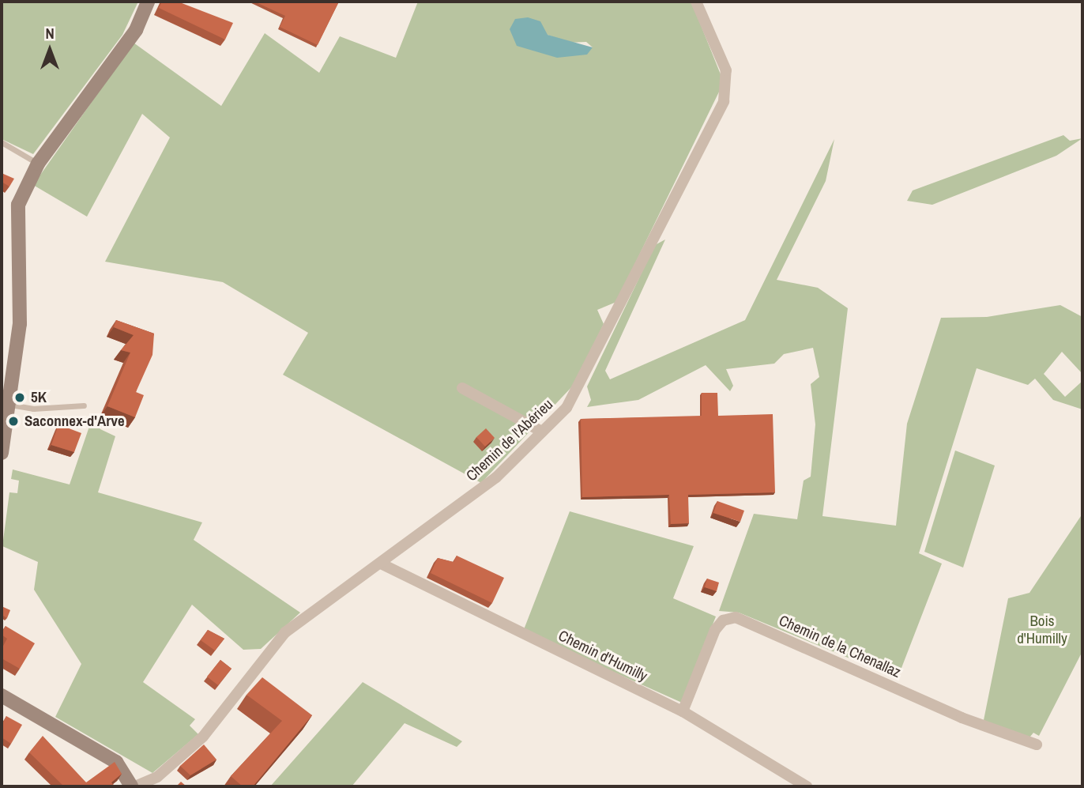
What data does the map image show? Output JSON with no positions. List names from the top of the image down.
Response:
{
  "streets": {
    "street": ["Chemin de l'Abérieu", "Chemin de la Chenallaz", "Chemin d'Humilly"]
  },
  "crossings": [
    ["Chemin de l'Abérieu", "Chemin d'Humilly"],
    ["Chemin de la Chenallaz", "Chemin d'Humilly"]
  ],
  "parks": ["Bois d'Humilly"],
  "places": ["5K", "Saconnex-d'Arve"],
  "north": "top"
}
